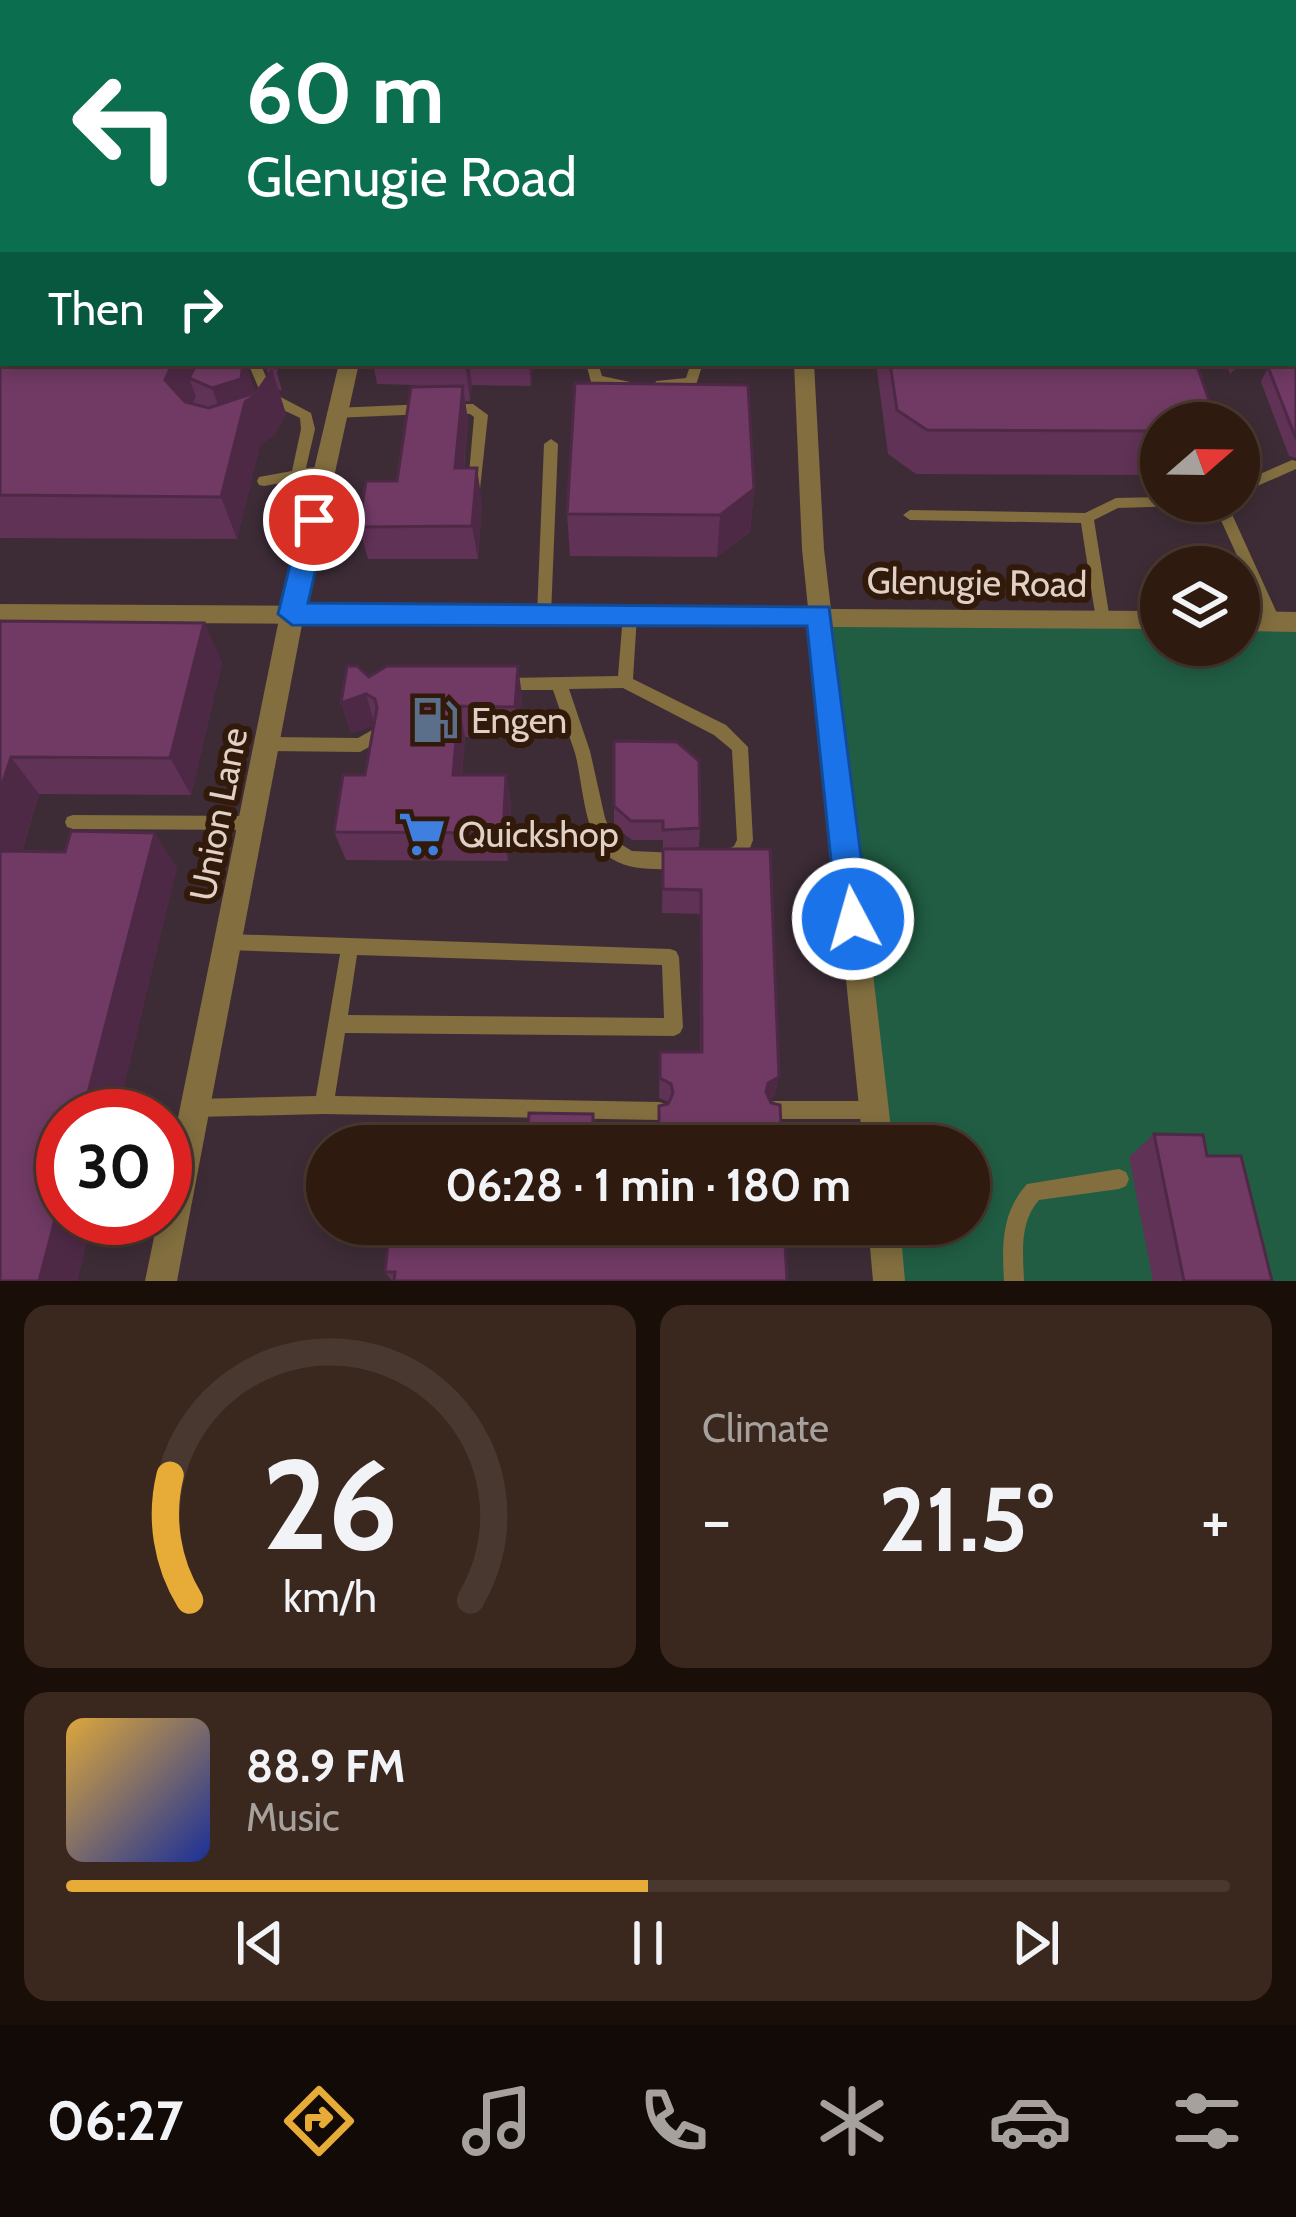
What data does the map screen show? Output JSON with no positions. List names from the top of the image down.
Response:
{
  "streets": {
    "street": ["Glenugie Road", "Union Lane"]
  },
  "crossings": [
    ["Glenugie Road", "Union Lane"]
  ],
  "places": {
    "fuel station": ["Engen"],
    "supermarket": ["Quickshop"]
  },
  "north": "right",
  "page": {
    "turn": ["60 m", "Glenugie Road"],
    "then": "Then",
    "limit": "30",
    "trip": "06:28 · 1 min · 180 m",
    "tile": "Climate",
    "heat": ["−", "21.5°", "+"],
    "song": ["88.9 FM", "Music"],
    "tabs": "06:27",
    "gauge": ["26", "km/h"]
  }
}
